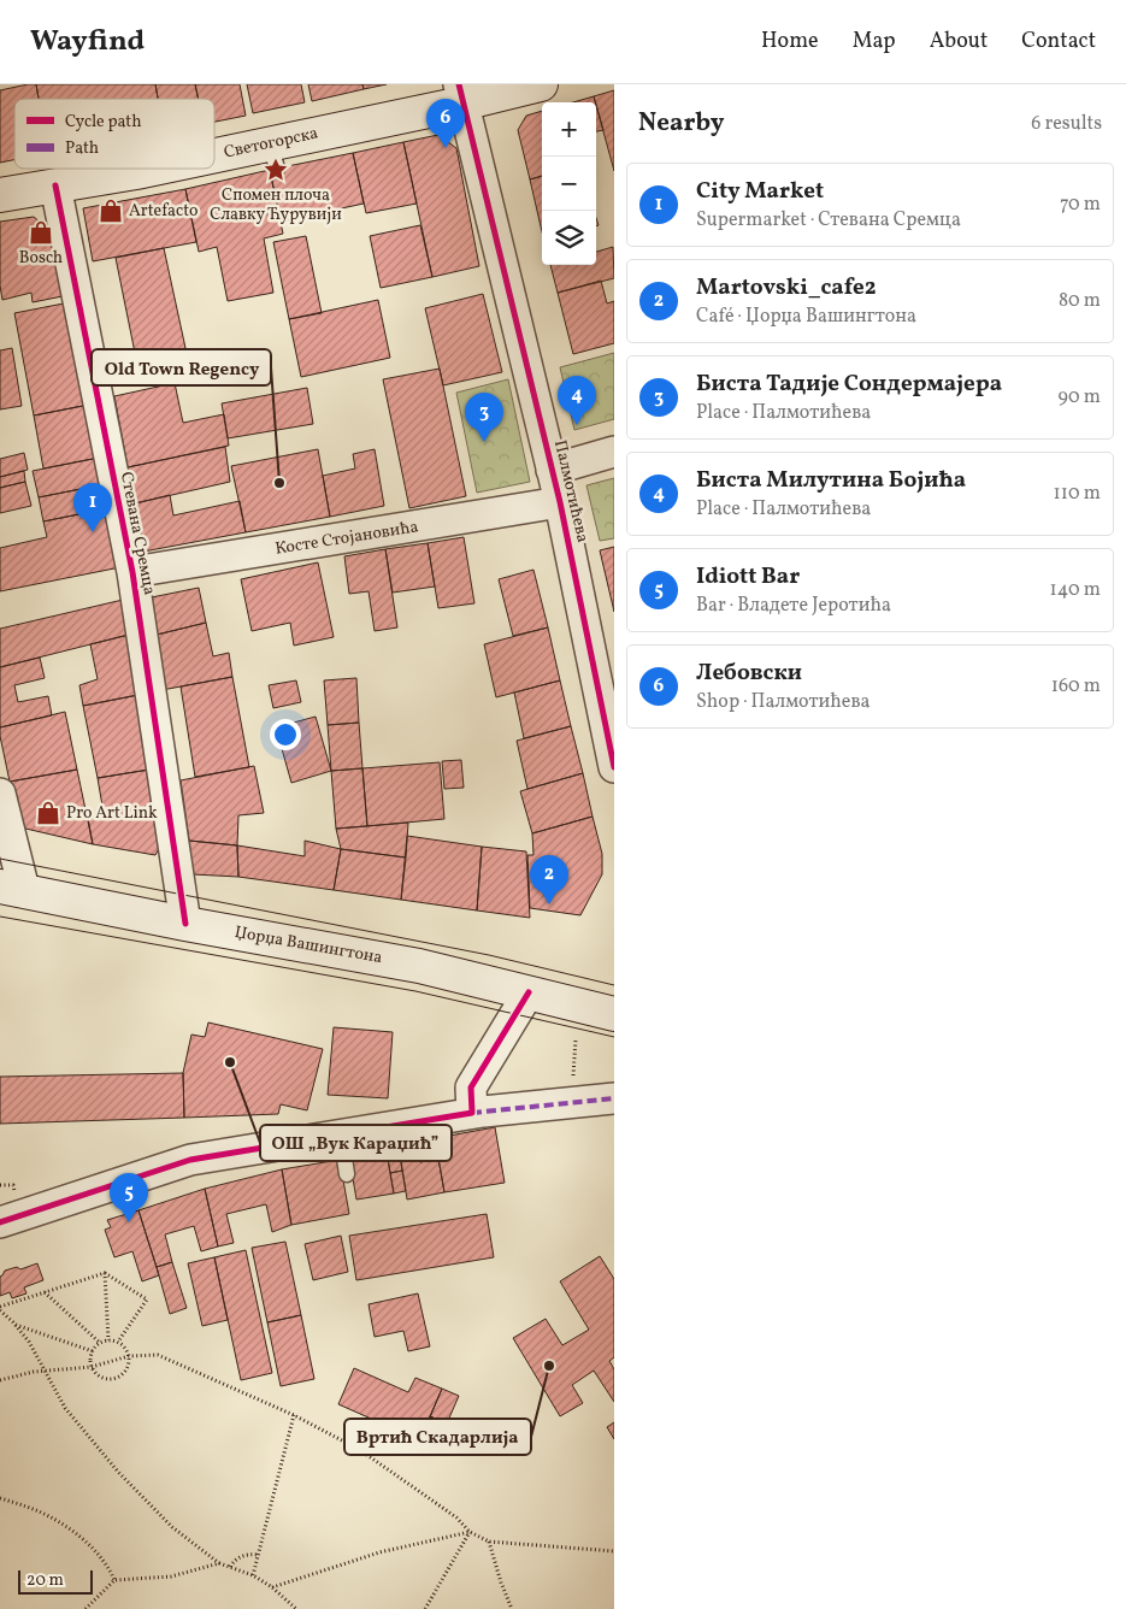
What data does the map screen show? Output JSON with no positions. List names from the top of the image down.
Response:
{
  "streets": {
    "main road": ["Светогорска", "Џорџа Вашингтона"],
    "street": ["Палмотићева", "Стевана Сремца", "Косте Стојановића"]
  },
  "crossings": [
    ["Светогорска", "Палмотићева"],
    ["Светогорска", "Стевана Сремца"],
    ["Палмотићева", "Косте Стојановића"],
    ["Стевана Сремца", "Косте Стојановића"],
    ["Стевана Сремца", "Џорџа Вашингтона"]
  ],
  "places": {
    "place": ["Спомен плоча Славку Ћурувији"],
    "shop": ["Artefacto", "Bosch", "Pro Art Link"],
    "other": ["Old Town Regency", "ОШ „Вук Караџић”", "Вртић Скадарлија"]
  },
  "legend": ["Cycle path", "Path"],
  "scale_bar": "20 m",
  "page": {
    "header": "Wayfind",
    "nav": [
      "Home",
      "Map",
      "About",
      "Contact"
    ],
    "heading": ["Nearby", "6 results"],
    "pins": [
      "6",
      "4",
      "3",
      "1",
      "2",
      "5"
    ],
    "map_buttons": ["+", "−"],
    "list": [
      {
        "mark": "1",
        "name": "City Market",
        "note": "Supermarket · Стевана Сремца",
        "value": "70 m"
      },
      {
        "mark": "2",
        "name": "Martovski_cafe2",
        "note": "Café · Џорџа Вашингтона",
        "value": "80 m"
      },
      {
        "mark": "3",
        "name": "Биста Тадије Сондермајера",
        "note": "Place · Палмотићева",
        "value": "90 m"
      },
      {
        "mark": "4",
        "name": "Биста Милутина Бојића",
        "note": "Place · Палмотићева",
        "value": "110 m"
      },
      {
        "mark": "5",
        "name": "Idiott Bar",
        "note": "Bar · Владете Јеротића",
        "value": "140 m"
      },
      {
        "mark": "6",
        "name": "Лебовски",
        "note": "Shop · Палмотићева",
        "value": "160 m"
      }
    ],
    "scale": "20 m"
  }
}
